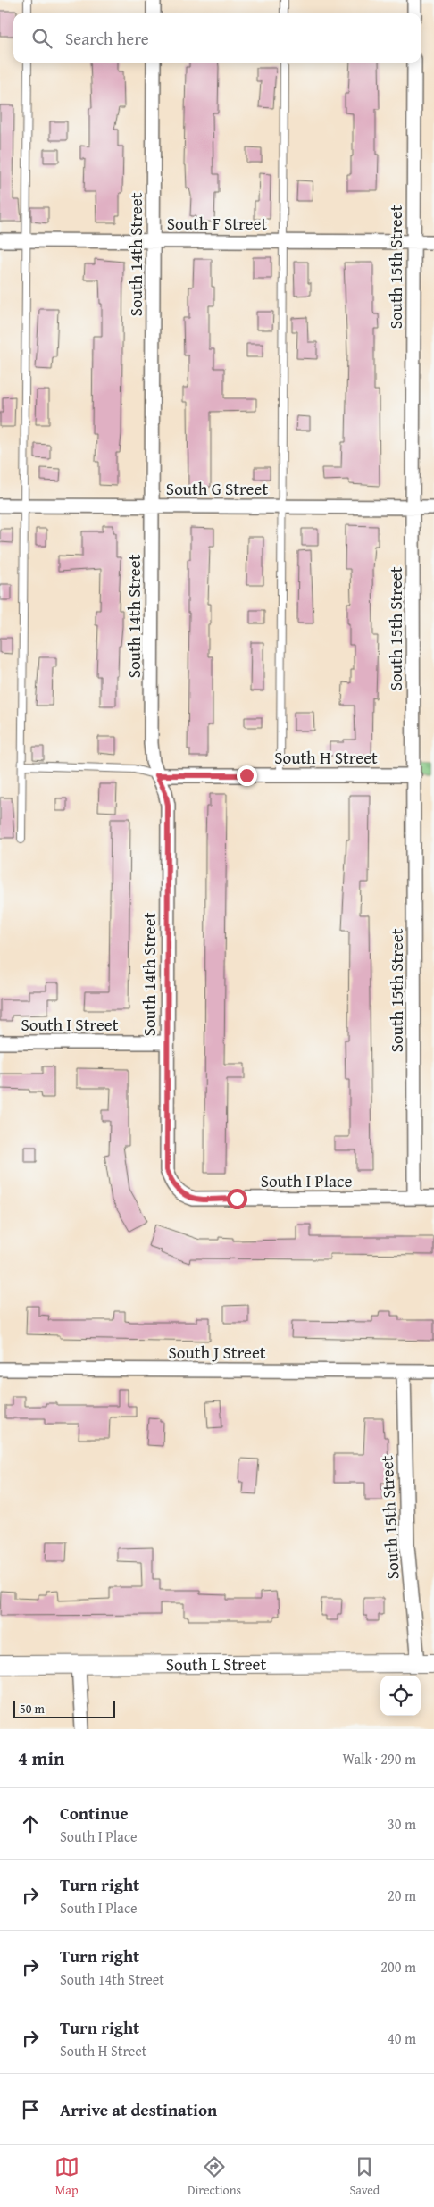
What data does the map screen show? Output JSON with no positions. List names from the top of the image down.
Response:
{
  "streets": {
    "street": [
      "South F Street",
      "South 14th Street",
      "South 15th Street",
      "South G Street",
      "South H Street",
      "South I Street",
      "South I Place",
      "South J Street",
      "South L Street"
    ]
  },
  "crossings": [
    ["South F Street", "South 14th Street"],
    ["South F Street", "South 15th Street"],
    ["South 14th Street", "South G Street"],
    ["South 14th Street", "South H Street"],
    ["South 14th Street", "South I Street"],
    ["South 14th Street", "South I Place"],
    ["South 15th Street", "South G Street"],
    ["South 15th Street", "South H Street"],
    ["South 15th Street", "South I Place"],
    ["South 15th Street", "South J Street"],
    ["South 15th Street", "South L Street"]
  ],
  "scale_bar": "50 m",
  "page": {
    "search": "Search here",
    "scale": "50 m",
    "heading": ["4 min", "Walk · 290 m"],
    "list": [
      ["Continue", "South I Place", "30 m"],
      ["Turn right", "South I Place", "20 m"],
      ["Turn right", "South 14th Street", "200 m"],
      ["Turn right", "South H Street", "40 m"],
      "Arrive at destination"
    ],
    "nav": ["Map", "Directions", "Saved"]
  }
}
